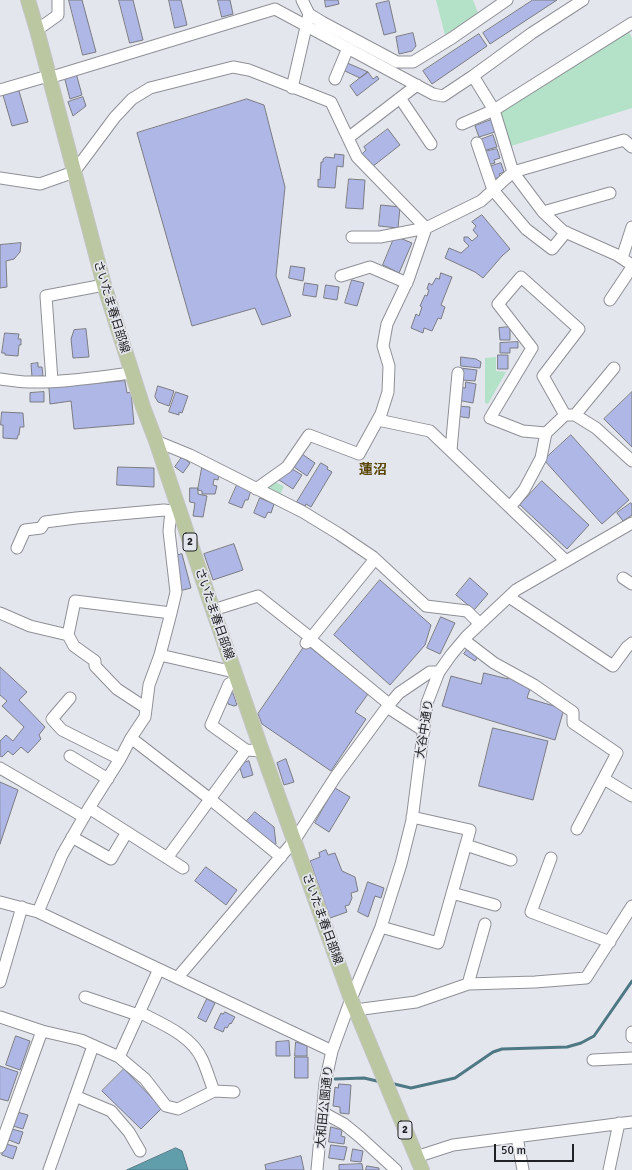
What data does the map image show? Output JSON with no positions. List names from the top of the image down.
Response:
{
  "streets": {
    "main road": ["さいたま春日部線", "2"],
    "street": ["大谷中通り", "大和田公園通り"]
  },
  "crossings": [
    ["さいたま春日部線", "大谷中通り"],
    ["さいたま春日部線", "大和田公園通り"],
    ["大谷中通り", "大和田公園通り"]
  ],
  "districts": ["蓮沼"],
  "scale_bar": "50 m"
}
